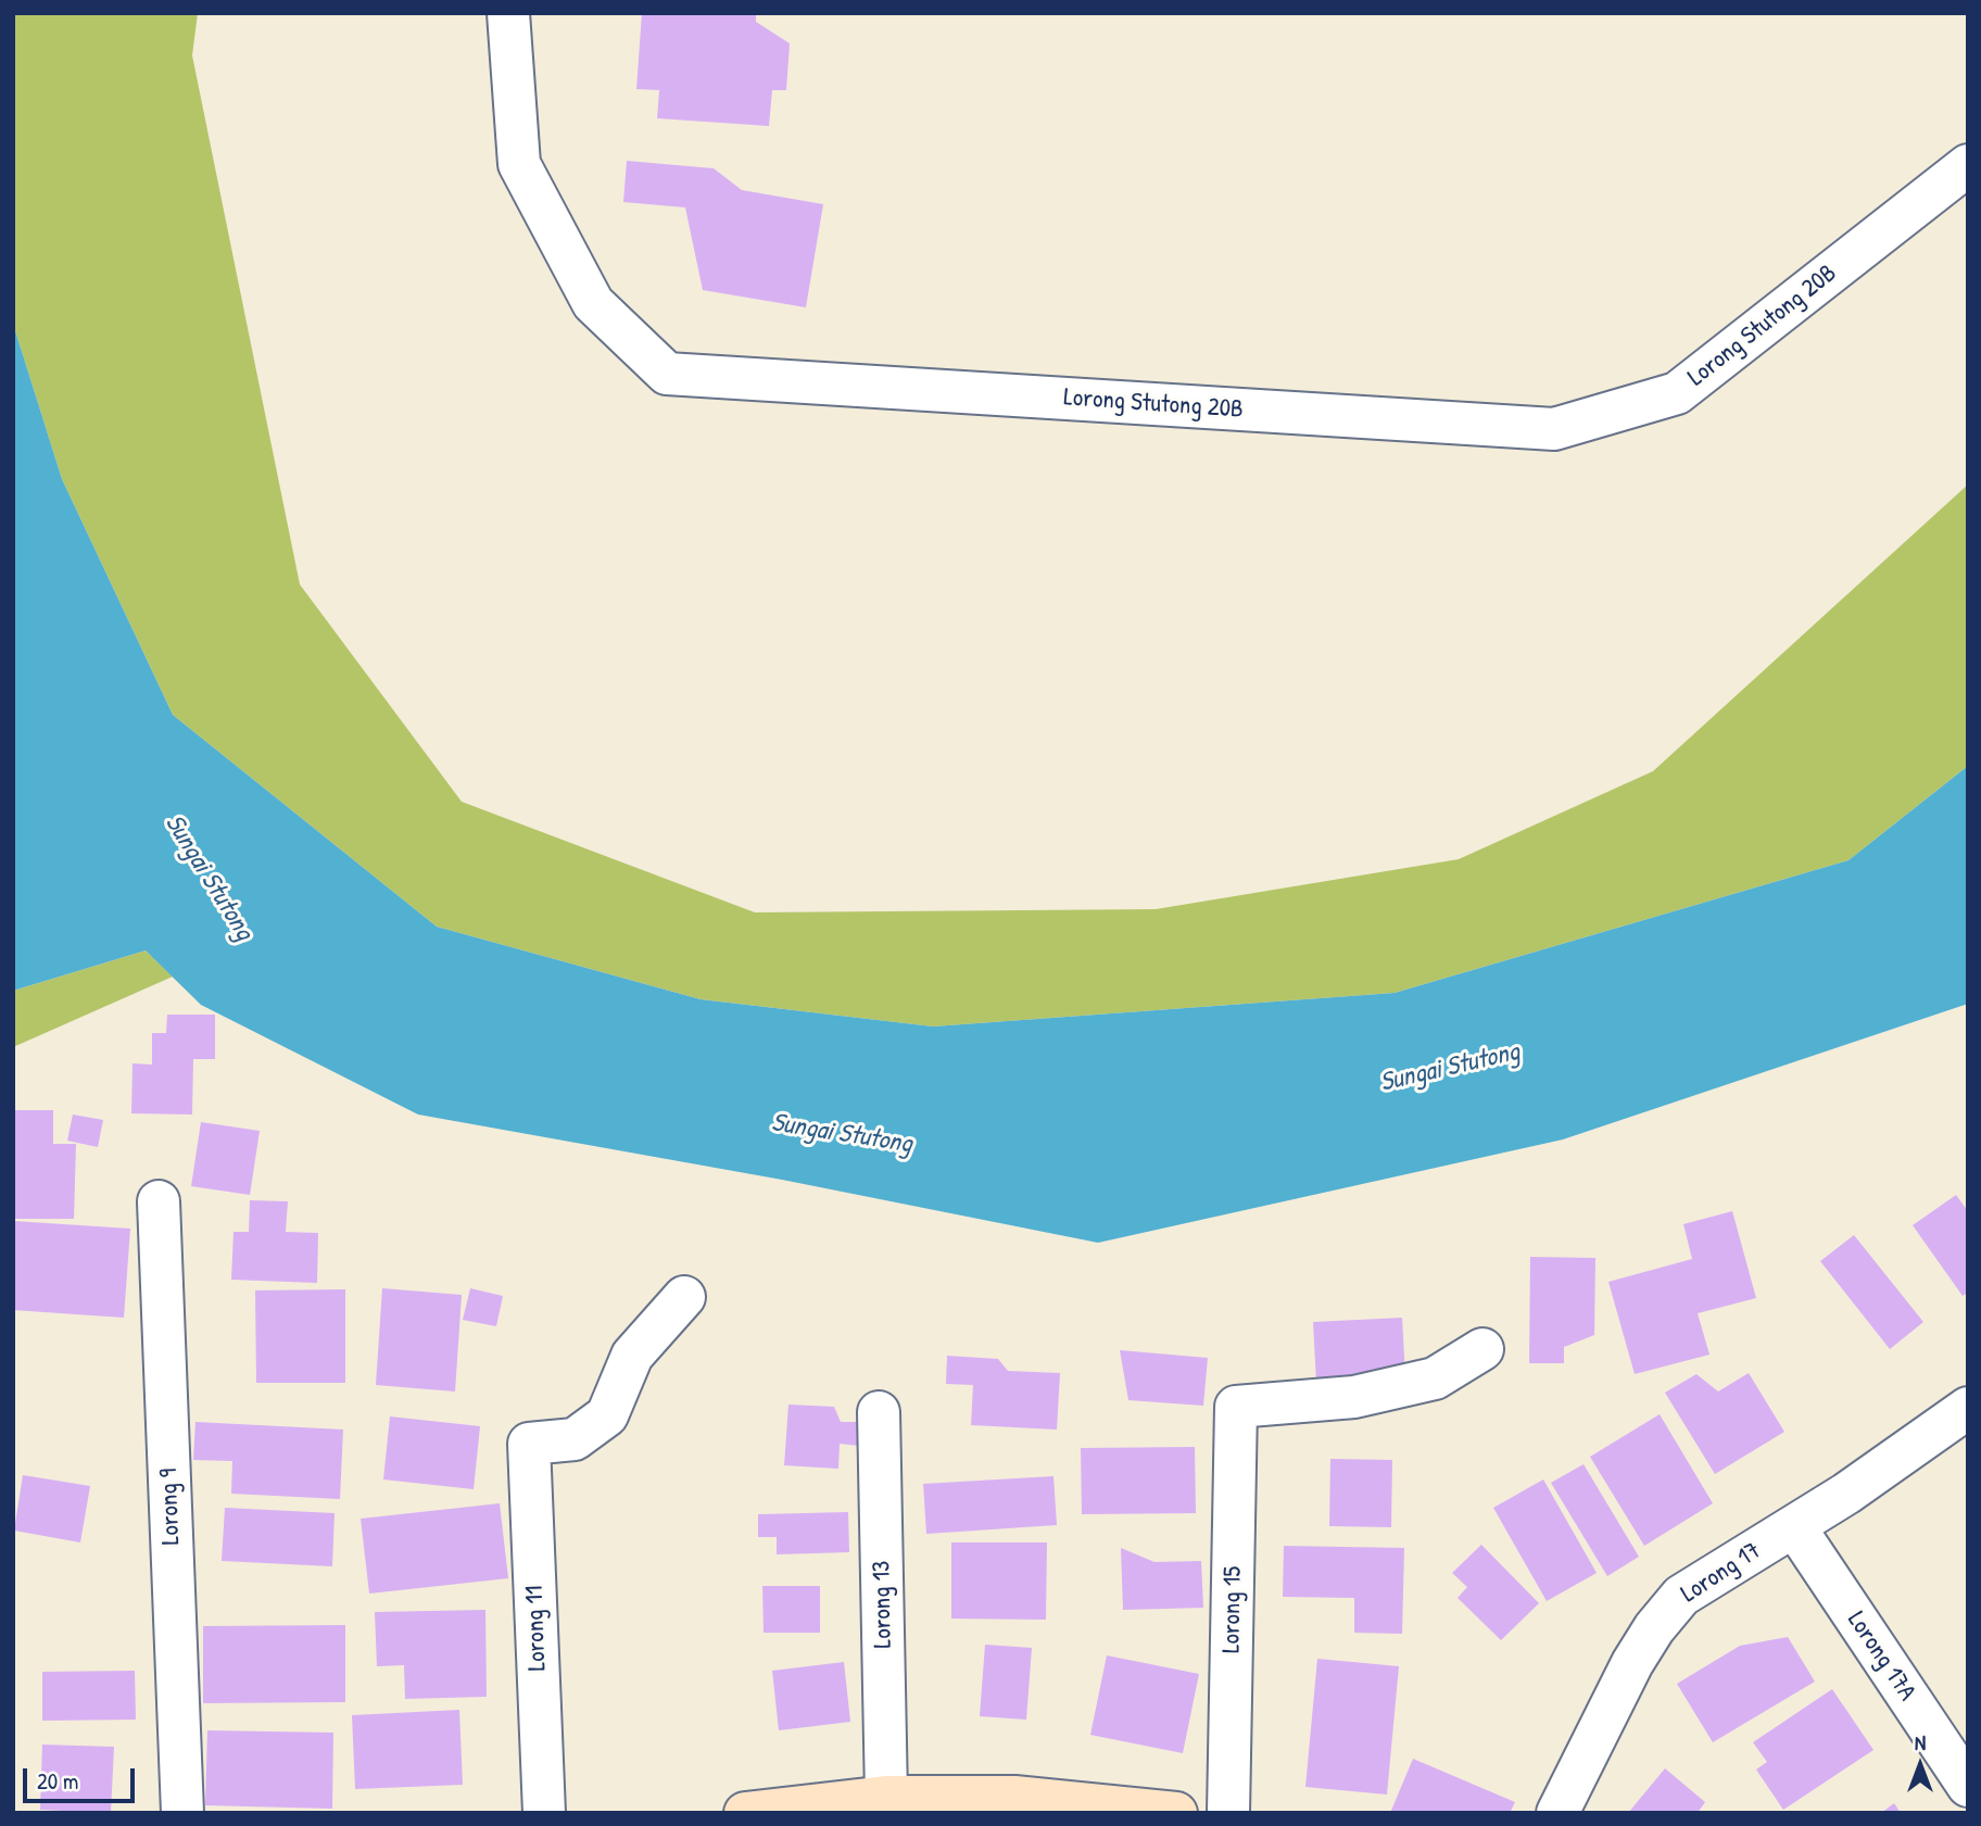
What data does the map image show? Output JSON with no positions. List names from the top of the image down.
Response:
{
  "streets": {
    "street": [
      "Lorong Stutong 20B",
      "Lorong 9",
      "Lorong 17",
      "Lorong 13",
      "Lorong 15",
      "Lorong 11",
      "Lorong 17A"
    ]
  },
  "crossings": [
    ["Lorong 17", "Lorong 17A"]
  ],
  "water": ["Sungai Stutong"],
  "scale_bar": "20 m",
  "north": "top"
}
